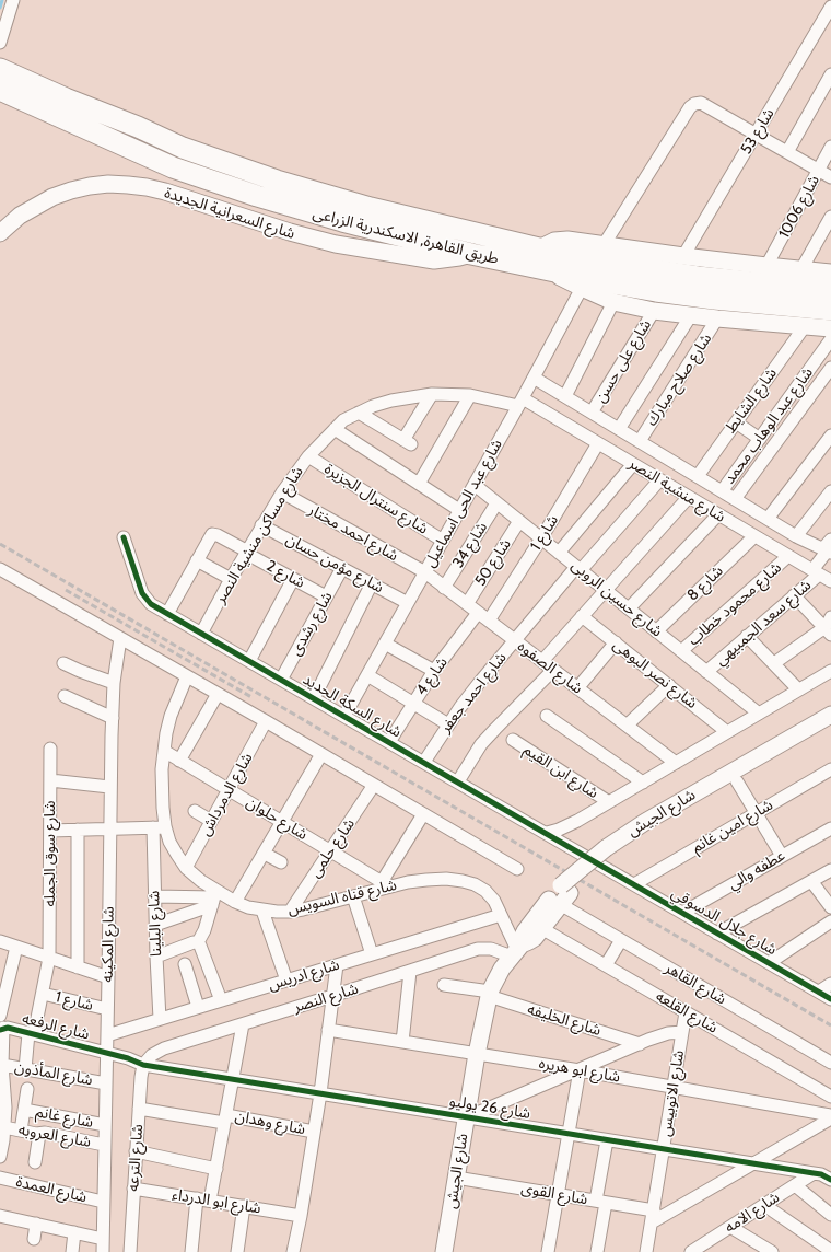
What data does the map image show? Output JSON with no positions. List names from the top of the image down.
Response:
{
  "streets": {
    "highway": ["طريق القاهرة, الاسكندرية الزراعى"],
    "main road": ["شارع السعرانية الجديدة", "شارع الجيش"],
    "street": [
      "شارع 53",
      "شارع 1006",
      "شارع على حسن",
      "شارع صلاح مبارك",
      "شارع الشايط",
      "شارع عبد الوهاب محمد",
      "شارع منشية النصر",
      "شارع سنترال الجزيرة",
      "شارع عبد الحى اسماعيل",
      "شارع احمد مختار",
      "شارع 1",
      "شارع مساكن منشية النصر",
      "شارع 34",
      "شارع 50",
      "شارع مؤمن حسان",
      "شارع 2",
      "شارع 8",
      "شارع حسين الروبى",
      "شارع محمود خطاب",
      "شارع سعد الجمبيهي",
      "شارع رشدى",
      "شارع الصفوه",
      "شارع نصر البوهى",
      "شارع 4",
      "شارع احمد جعفر",
      "شارع السكة الحديد",
      "شارع ابن القيم",
      "شارع الدمرداش",
      "شارع حلوان",
      "شارع امين غانم",
      "شارع حلمى",
      "شارع سوق الجمله",
      "عطفه والي",
      "شارع قناه السويس",
      "شارع جلال الدسوقي",
      "شارع البلينا",
      "شارع المكينه",
      "شارع ادريس",
      "شارع القاهر",
      "شارع النصر",
      "شارع القلعه",
      "شارع الخليفه",
      "شارع الرفعه",
      "شارع ابو هريره",
      "شارع المأذون",
      "شارع الاتوبيس",
      "شارع 26 يوليو",
      "شارع غانم",
      "شارع وهدان",
      "شارع العروبه",
      "شارع الترعه",
      "شارع العمدة",
      "شارع القوى",
      "شارع ابو الدرداء",
      "شارع الامه"
    ]
  },
  "crossings": [
    ["شارع السعرانية الجديدة", "طريق القاهرة, الاسكندرية الزراعى"],
    ["شارع على حسن", "شارع منشية النصر"],
    ["شارع صلاح مبارك", "شارع منشية النصر"],
    ["شارع الشايط", "شارع منشية النصر"],
    ["شارع عبد الوهاب محمد", "شارع منشية النصر"],
    ["شارع منشية النصر", "شارع عبد الحى اسماعيل"],
    ["شارع منشية النصر", "شارع 1"],
    ["شارع منشية النصر", "شارع مساكن منشية النصر"],
    ["شارع منشية النصر", "شارع 8"],
    ["شارع منشية النصر", "شارع محمود خطاب"],
    ["شارع منشية النصر", "شارع سعد الجمبيهي"],
    ["شارع منشية النصر", "شارع احمد جعفر"],
    ["شارع سنترال الجزيرة", "شارع عبد الحى اسماعيل"],
    ["شارع سنترال الجزيرة", "شارع مساكن منشية النصر"],
    ["شارع عبد الحى اسماعيل", "شارع احمد مختار"],
    ["شارع عبد الحى اسماعيل", "شارع مساكن منشية النصر"],
    ["شارع عبد الحى اسماعيل", "شارع مؤمن حسان"],
    ["شارع عبد الحى اسماعيل", "شارع حسين الروبى"],
    ["شارع عبد الحى اسماعيل", "شارع الصفوه"],
    ["شارع عبد الحى اسماعيل", "شارع السكة الحديد"],
    ["شارع احمد مختار", "شارع مساكن منشية النصر"],
    ["شارع احمد مختار", "شارع الصفوه"],
    ["شارع 1", "شارع حسين الروبى"],
    ["شارع 1", "شارع الصفوه"],
    ["شارع 1", "شارع سوق الجمله"],
    ["شارع 1", "شارع المكينه"],
    ["شارع مساكن منشية النصر", "شارع مؤمن حسان"],
    ["شارع مساكن منشية النصر", "شارع 2"],
    ["شارع مساكن منشية النصر", "شارع السكة الحديد"],
    ["شارع 34", "شارع حسين الروبى"],
    ["شارع 34", "شارع الصفوه"],
    ["شارع 50", "شارع حسين الروبى"],
    ["شارع 50", "شارع الصفوه"],
    ["شارع مؤمن حسان", "شارع رشدى"],
    ["شارع 2", "شارع رشدى"],
    ["شارع 8", "شارع حسين الروبى"],
    ["شارع حسين الروبى", "شارع محمود خطاب"],
    ["شارع حسين الروبى", "شارع سعد الجمبيهي"],
    ["شارع حسين الروبى", "شارع احمد جعفر"],
    ["شارع رشدى", "شارع السكة الحديد"],
    ["شارع الصفوه", "شارع 4"],
    ["شارع الصفوه", "شارع احمد جعفر"],
    ["شارع 4", "شارع السكة الحديد"],
    ["شارع احمد جعفر", "شارع السكة الحديد"],
    ["شارع السكة الحديد", "شارع الجيش"],
    ["شارع السكة الحديد", "شارع جلال الدسوقي"],
    ["شارع الدمرداش", "شارع حلوان"],
    ["شارع الدمرداش", "شارع قناه السويس"],
    ["شارع الجيش", "شارع قناه السويس"],
    ["شارع الجيش", "شارع جلال الدسوقي"],
    ["شارع الجيش", "شارع القاهر"],
    ["شارع الجيش", "شارع النصر"],
    ["شارع الجيش", "شارع القلعه"],
    ["شارع الجيش", "شارع الخليفه"],
    ["شارع الجيش", "شارع ابو هريره"],
    ["شارع الجيش", "شارع 26 يوليو"],
    ["شارع الجيش", "شارع القوى"],
    ["شارع حلوان", "شارع حلمى"],
    ["شارع حلوان", "شارع قناه السويس"],
    ["شارع امين غانم", "شارع جلال الدسوقي"],
    ["شارع حلمى", "شارع قناه السويس"],
    ["شارع سوق الجمله", "شارع الرفعه"],
    ["شارع سوق الجمله", "شارع المأذون"],
    ["عطفه والي", "شارع جلال الدسوقي"],
    ["شارع قناه السويس", "شارع البلينا"],
    ["شارع قناه السويس", "شارع ادريس"],
    ["شارع قناه السويس", "شارع النصر"],
    ["شارع البلينا", "شارع ادريس"],
    ["شارع المكينه", "شارع ادريس"],
    ["شارع المكينه", "شارع الرفعه"],
    ["شارع المكينه", "شارع المأذون"],
    ["شارع المكينه", "شارع غانم"],
    ["شارع المكينه", "شارع العروبه"],
    ["شارع المكينه", "شارع العمدة"],
    ["شارع النصر", "شارع الرفعه"],
    ["شارع النصر", "شارع 26 يوليو"],
    ["شارع النصر", "شارع الترعه"],
    ["شارع القلعه", "شارع الاتوبيس"],
    ["شارع الرفعه", "شارع 26 يوليو"],
    ["شارع الرفعه", "شارع الترعه"],
    ["شارع ابو هريره", "شارع الاتوبيس"],
    ["شارع الاتوبيس", "شارع 26 يوليو"],
    ["شارع الاتوبيس", "شارع القوى"],
    ["شارع 26 يوليو", "شارع الترعه"],
    ["شارع 26 يوليو", "شارع الامه"],
    ["شارع وهدان", "شارع الترعه"],
    ["شارع الترعه", "شارع ابو الدرداء"]
  ]
}
